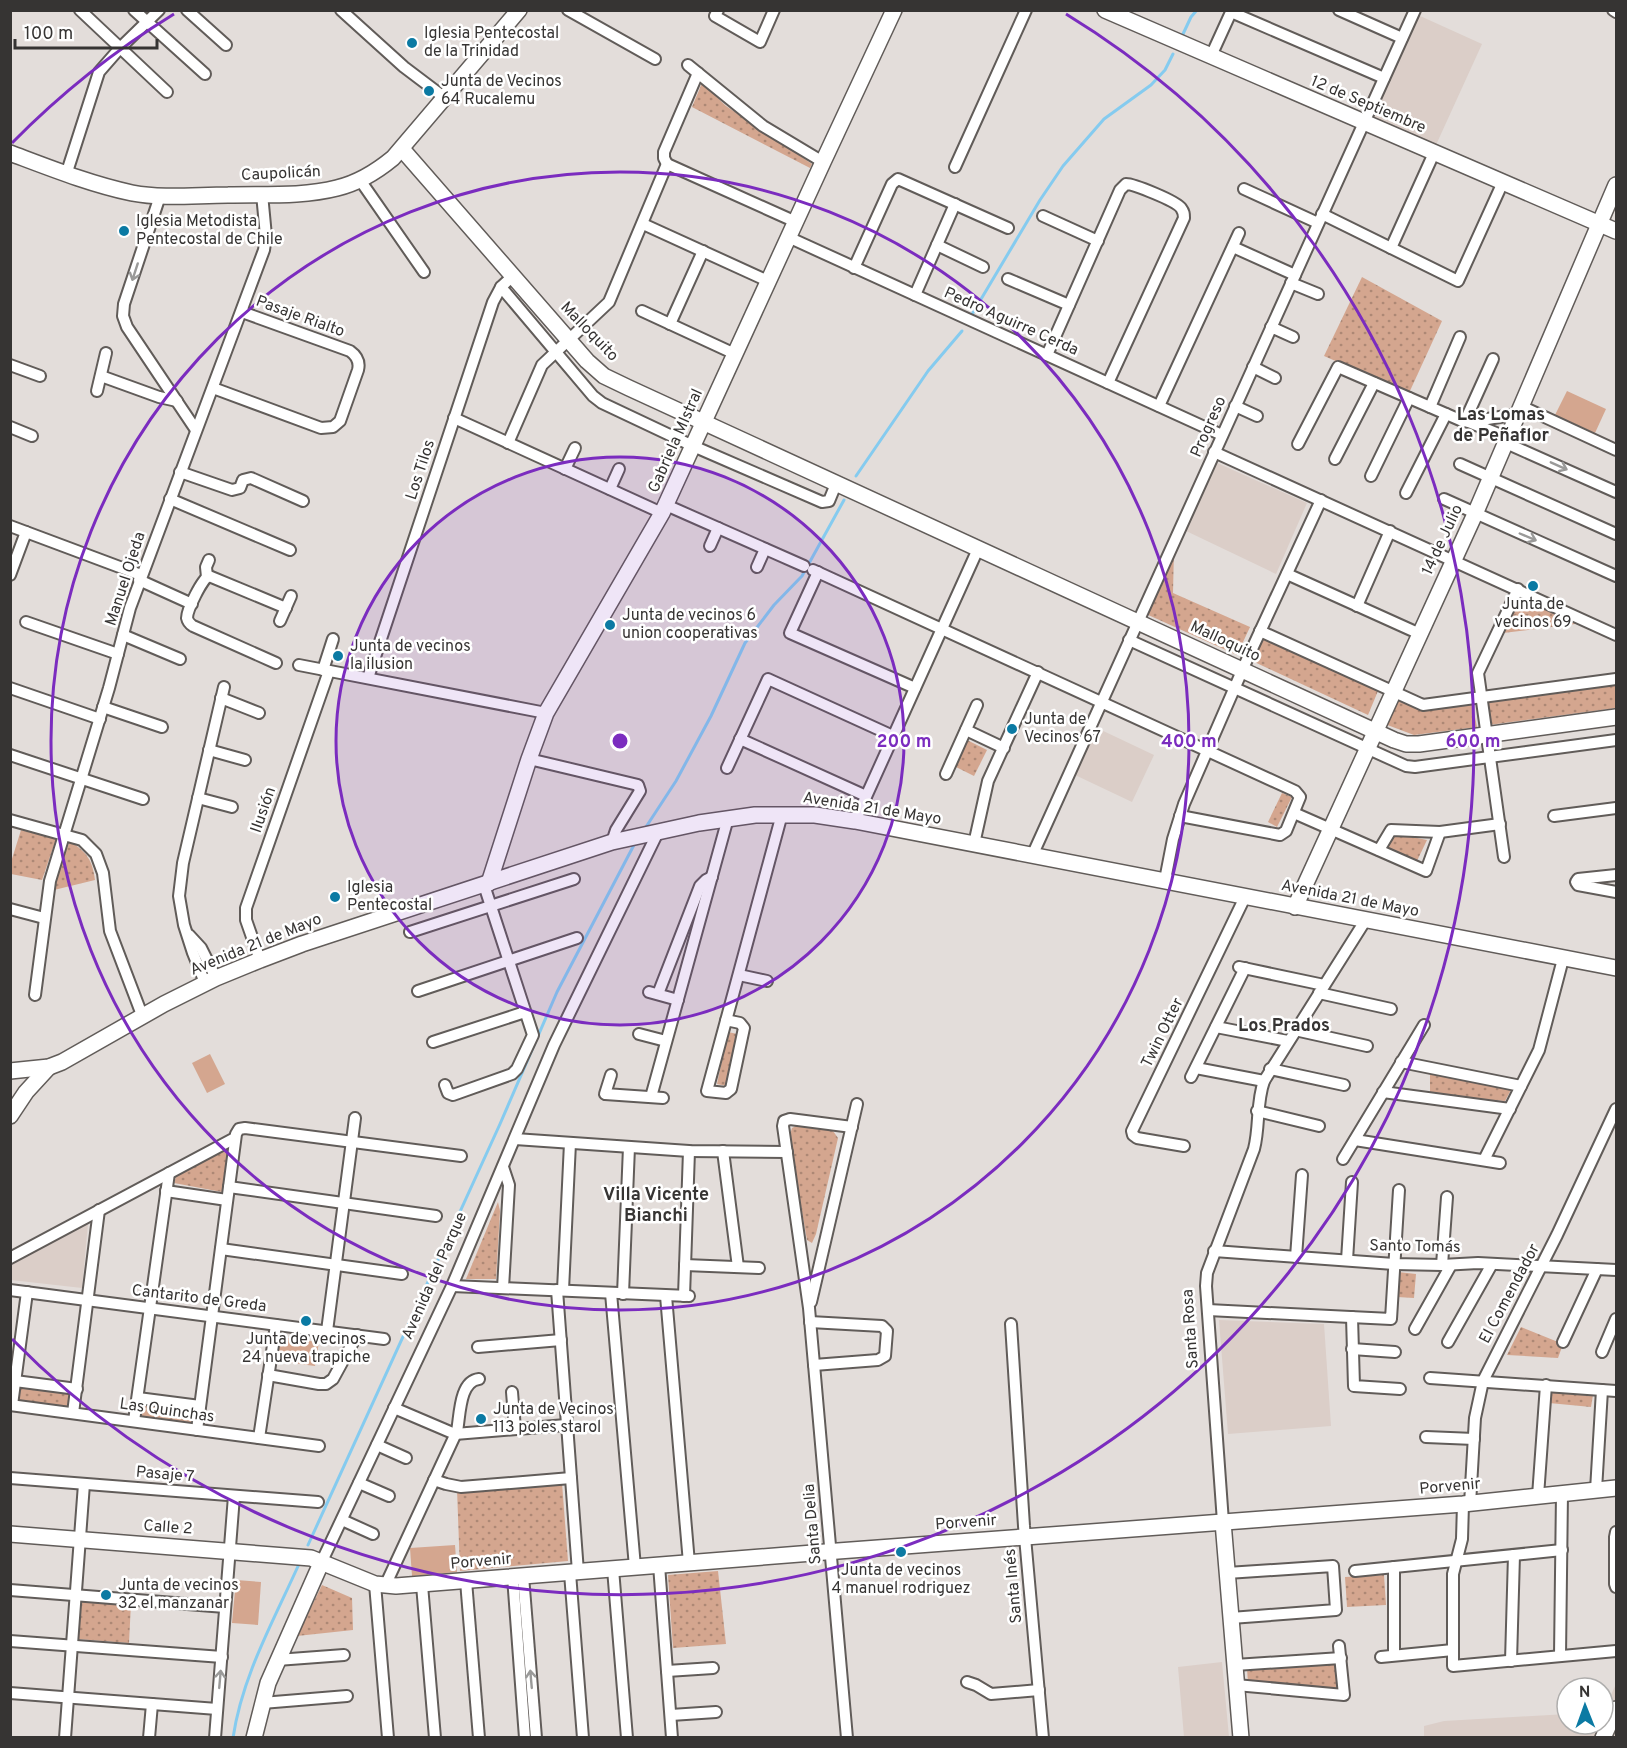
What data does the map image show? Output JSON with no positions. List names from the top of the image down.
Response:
{
  "streets": {
    "street": [
      "12 de Septiembre",
      "Caupolicán",
      "Pasaje Rialto",
      "Pedro Aguirre Cerda",
      "Malloquito",
      "Progreso",
      "Gabriela MIstral",
      "Los Tilos",
      "14 de Julio",
      "Manuel Ojeda",
      "Avenida 21 de Mayo",
      "Ilusión",
      "Twin Otter",
      "Santo Tomás",
      "Avenida del Parque",
      "El Comendador",
      "Cantarito de Greda",
      "Santa Rosa",
      "Las Quinchas",
      "Pasaje 7",
      "Porvenir",
      "Santa Delia",
      "Calle 2",
      "Santa Inés"
    ]
  },
  "crossings": [
    ["12 de Septiembre", "Progreso"],
    ["12 de Septiembre", "14 de Julio"],
    ["Caupolicán", "Malloquito"],
    ["Caupolicán", "Manuel Ojeda"],
    ["Pasaje Rialto", "Manuel Ojeda"],
    ["Pedro Aguirre Cerda", "Progreso"],
    ["Pedro Aguirre Cerda", "Gabriela MIstral"],
    ["Malloquito", "Progreso"],
    ["Malloquito", "Gabriela MIstral"],
    ["Malloquito", "Los Tilos"],
    ["Malloquito", "14 de Julio"],
    ["Progreso", "Avenida 21 de Mayo"],
    ["Gabriela MIstral", "Avenida 21 de Mayo"],
    ["14 de Julio", "Avenida 21 de Mayo"],
    ["Avenida 21 de Mayo", "Ilusión"],
    ["Avenida 21 de Mayo", "Twin Otter"],
    ["Avenida 21 de Mayo", "Avenida del Parque"],
    ["Avenida 21 de Mayo", "Santa Rosa"],
    ["Santo Tomás", "El Comendador"],
    ["Santo Tomás", "Santa Rosa"],
    ["Avenida del Parque", "Porvenir"],
    ["Avenida del Parque", "Calle 2"],
    ["El Comendador", "Porvenir"],
    ["Santa Rosa", "Porvenir"],
    ["Porvenir", "Santa Delia"],
    ["Porvenir", "Calle 2"],
    ["Porvenir", "Santa Inés"]
  ],
  "districts": ["Las Lomas de Peñaflor", "Los Prados", "Villa Vicente Bianchi"],
  "places": [
    "Iglesia Pentecostal de la Trinidad",
    "Junta de Vecinos 64 Rucalemu",
    "Iglesia Metodista Pentecostal de Chile",
    "Junta de vecinos 69",
    "Junta de vecinos 6 union cooperativas",
    "Junta de vecinos la ilusion",
    "Junta de Vecinos 67",
    "Iglesia Pentecostal",
    "Junta de vecinos 24 nueva trapiche",
    "Junta de Vecinos 113 poles starol",
    "Junta de vecinos 4 manuel rodriguez",
    "Junta de vecinos 32 el manzanar"
  ],
  "scale_bar": "100 m",
  "north": "top",
  "rings": ["200 m", "400 m", "600 m"]
}
